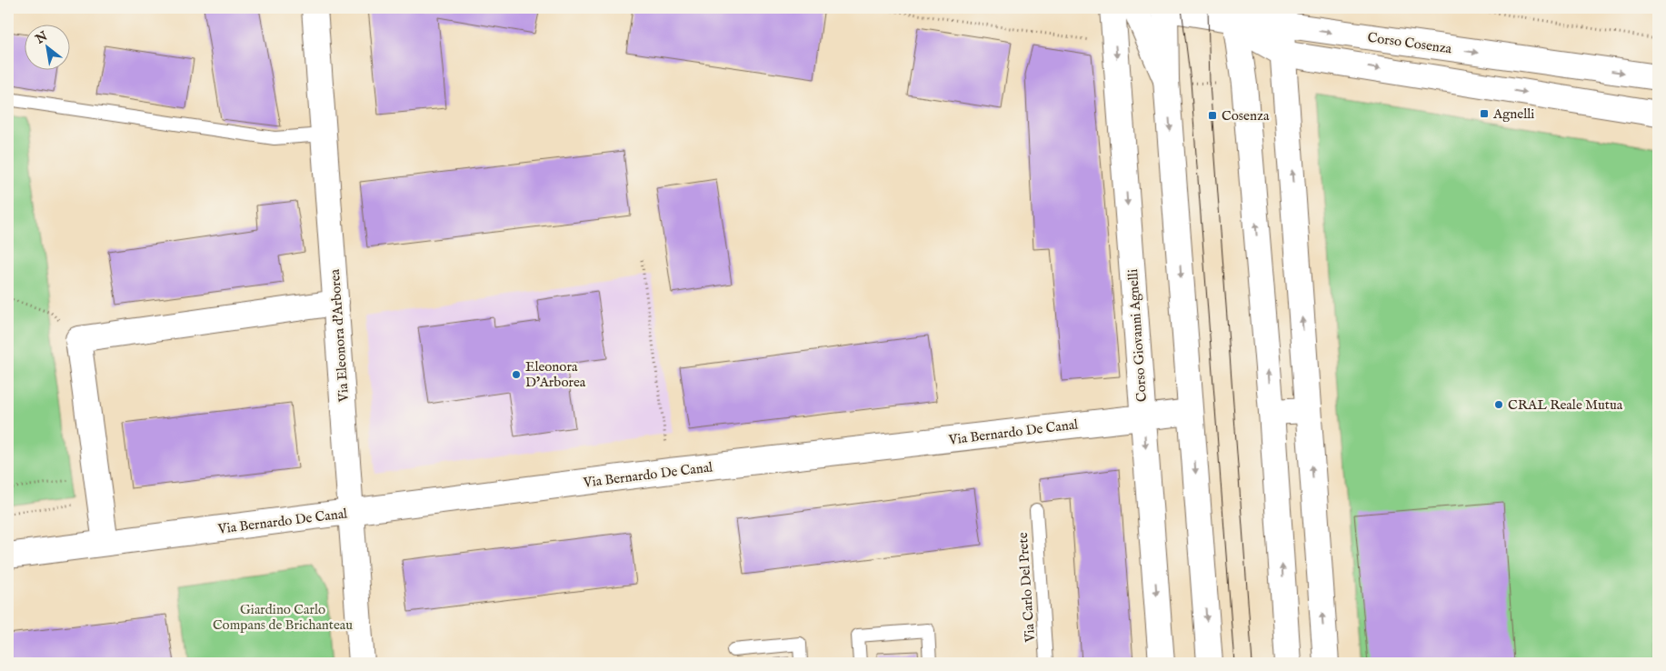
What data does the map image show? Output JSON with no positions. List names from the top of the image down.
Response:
{
  "streets": {
    "street": [
      "Corso Cosenza",
      "Via Eleonora d'Arborea",
      "Corso Giovanni Agnelli",
      "Via Bernardo De Canal"
    ],
    "lane": ["Via Carlo Del Prete"]
  },
  "crossings": [
    ["Via Eleonora d'Arborea", "Via Bernardo De Canal"],
    ["Corso Giovanni Agnelli", "Via Bernardo De Canal"]
  ],
  "one_way": ["Corso Cosenza"],
  "parks": ["Giardino Carlo Compans de Brichanteau"],
  "places": {
    "transit": ["Agnelli", "Cosenza"],
    "other": ["Eleonora D’Arborea", "CRAL Reale Mutua"]
  },
  "north": "top left"
}
